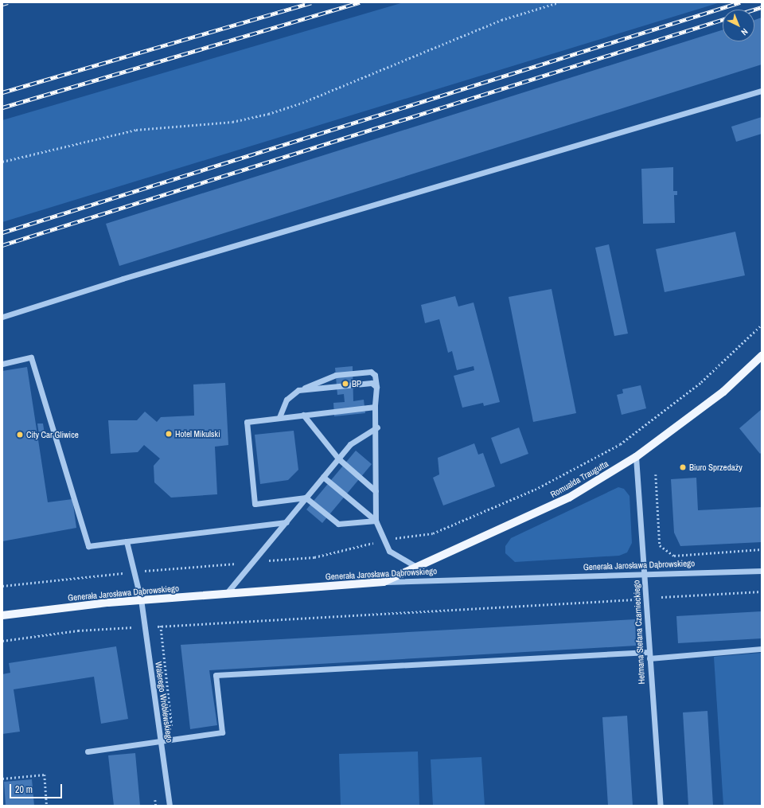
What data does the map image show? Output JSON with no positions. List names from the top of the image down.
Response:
{
  "streets": {
    "main road": ["Romualda Traugutta", "Generała Jarosława Dąbrowskiego"],
    "street": ["Hetmana Stefana Czarnieckiego", "Walerego Wróblewskiego"]
  },
  "crossings": [
    ["Romualda Traugutta", "Generała Jarosława Dąbrowskiego"],
    ["Romualda Traugutta", "Hetmana Stefana Czarnieckiego"],
    ["Generała Jarosława Dąbrowskiego", "Hetmana Stefana Czarnieckiego"],
    ["Generała Jarosława Dąbrowskiego", "Walerego Wróblewskiego"]
  ],
  "places": [
    "BP",
    "Hotel Mikulski",
    "City Car Gliwice",
    "Biuro Sprzedaży"
  ],
  "scale_bar": "20 m",
  "north": "bottom right"
}
